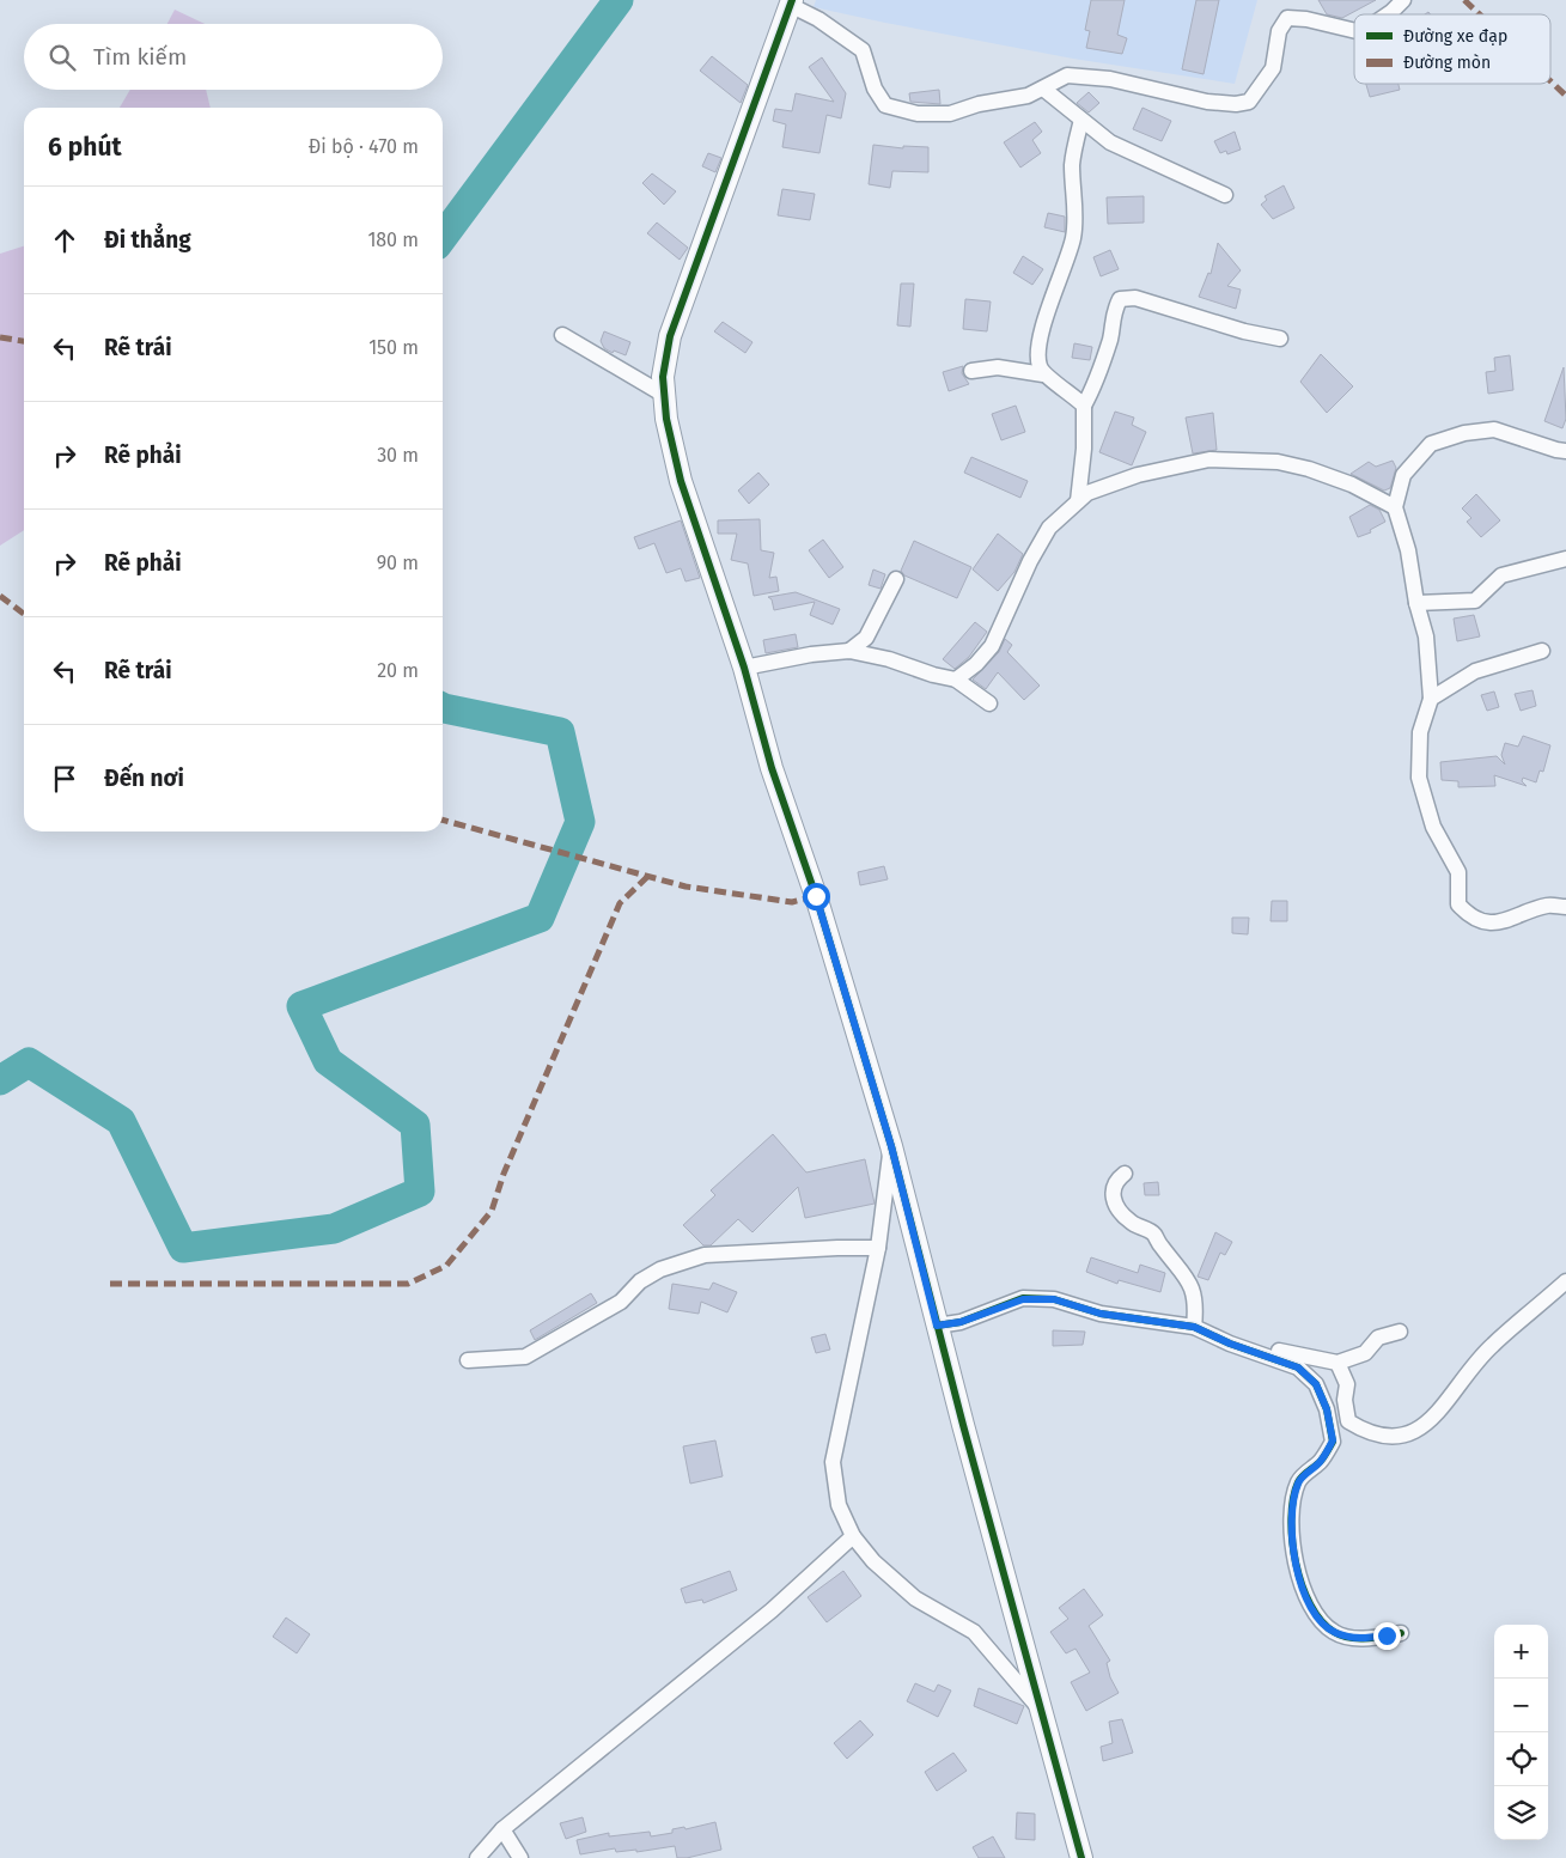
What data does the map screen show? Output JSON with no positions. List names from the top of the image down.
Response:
{
  "legend": ["Đường xe đạp", "Đường mòn"],
  "page": {
    "search": "Tìm kiếm",
    "heading": ["6 phút", "Đi bộ · 470 m"],
    "list": [
      ["Đi thẳng", "180 m"],
      ["Rẽ trái", "150 m"],
      ["Rẽ phải", "30 m"],
      ["Rẽ phải", "90 m"],
      ["Rẽ trái", "20 m"],
      "Đến nơi"
    ],
    "map_buttons": ["+", "−"]
  }
}
